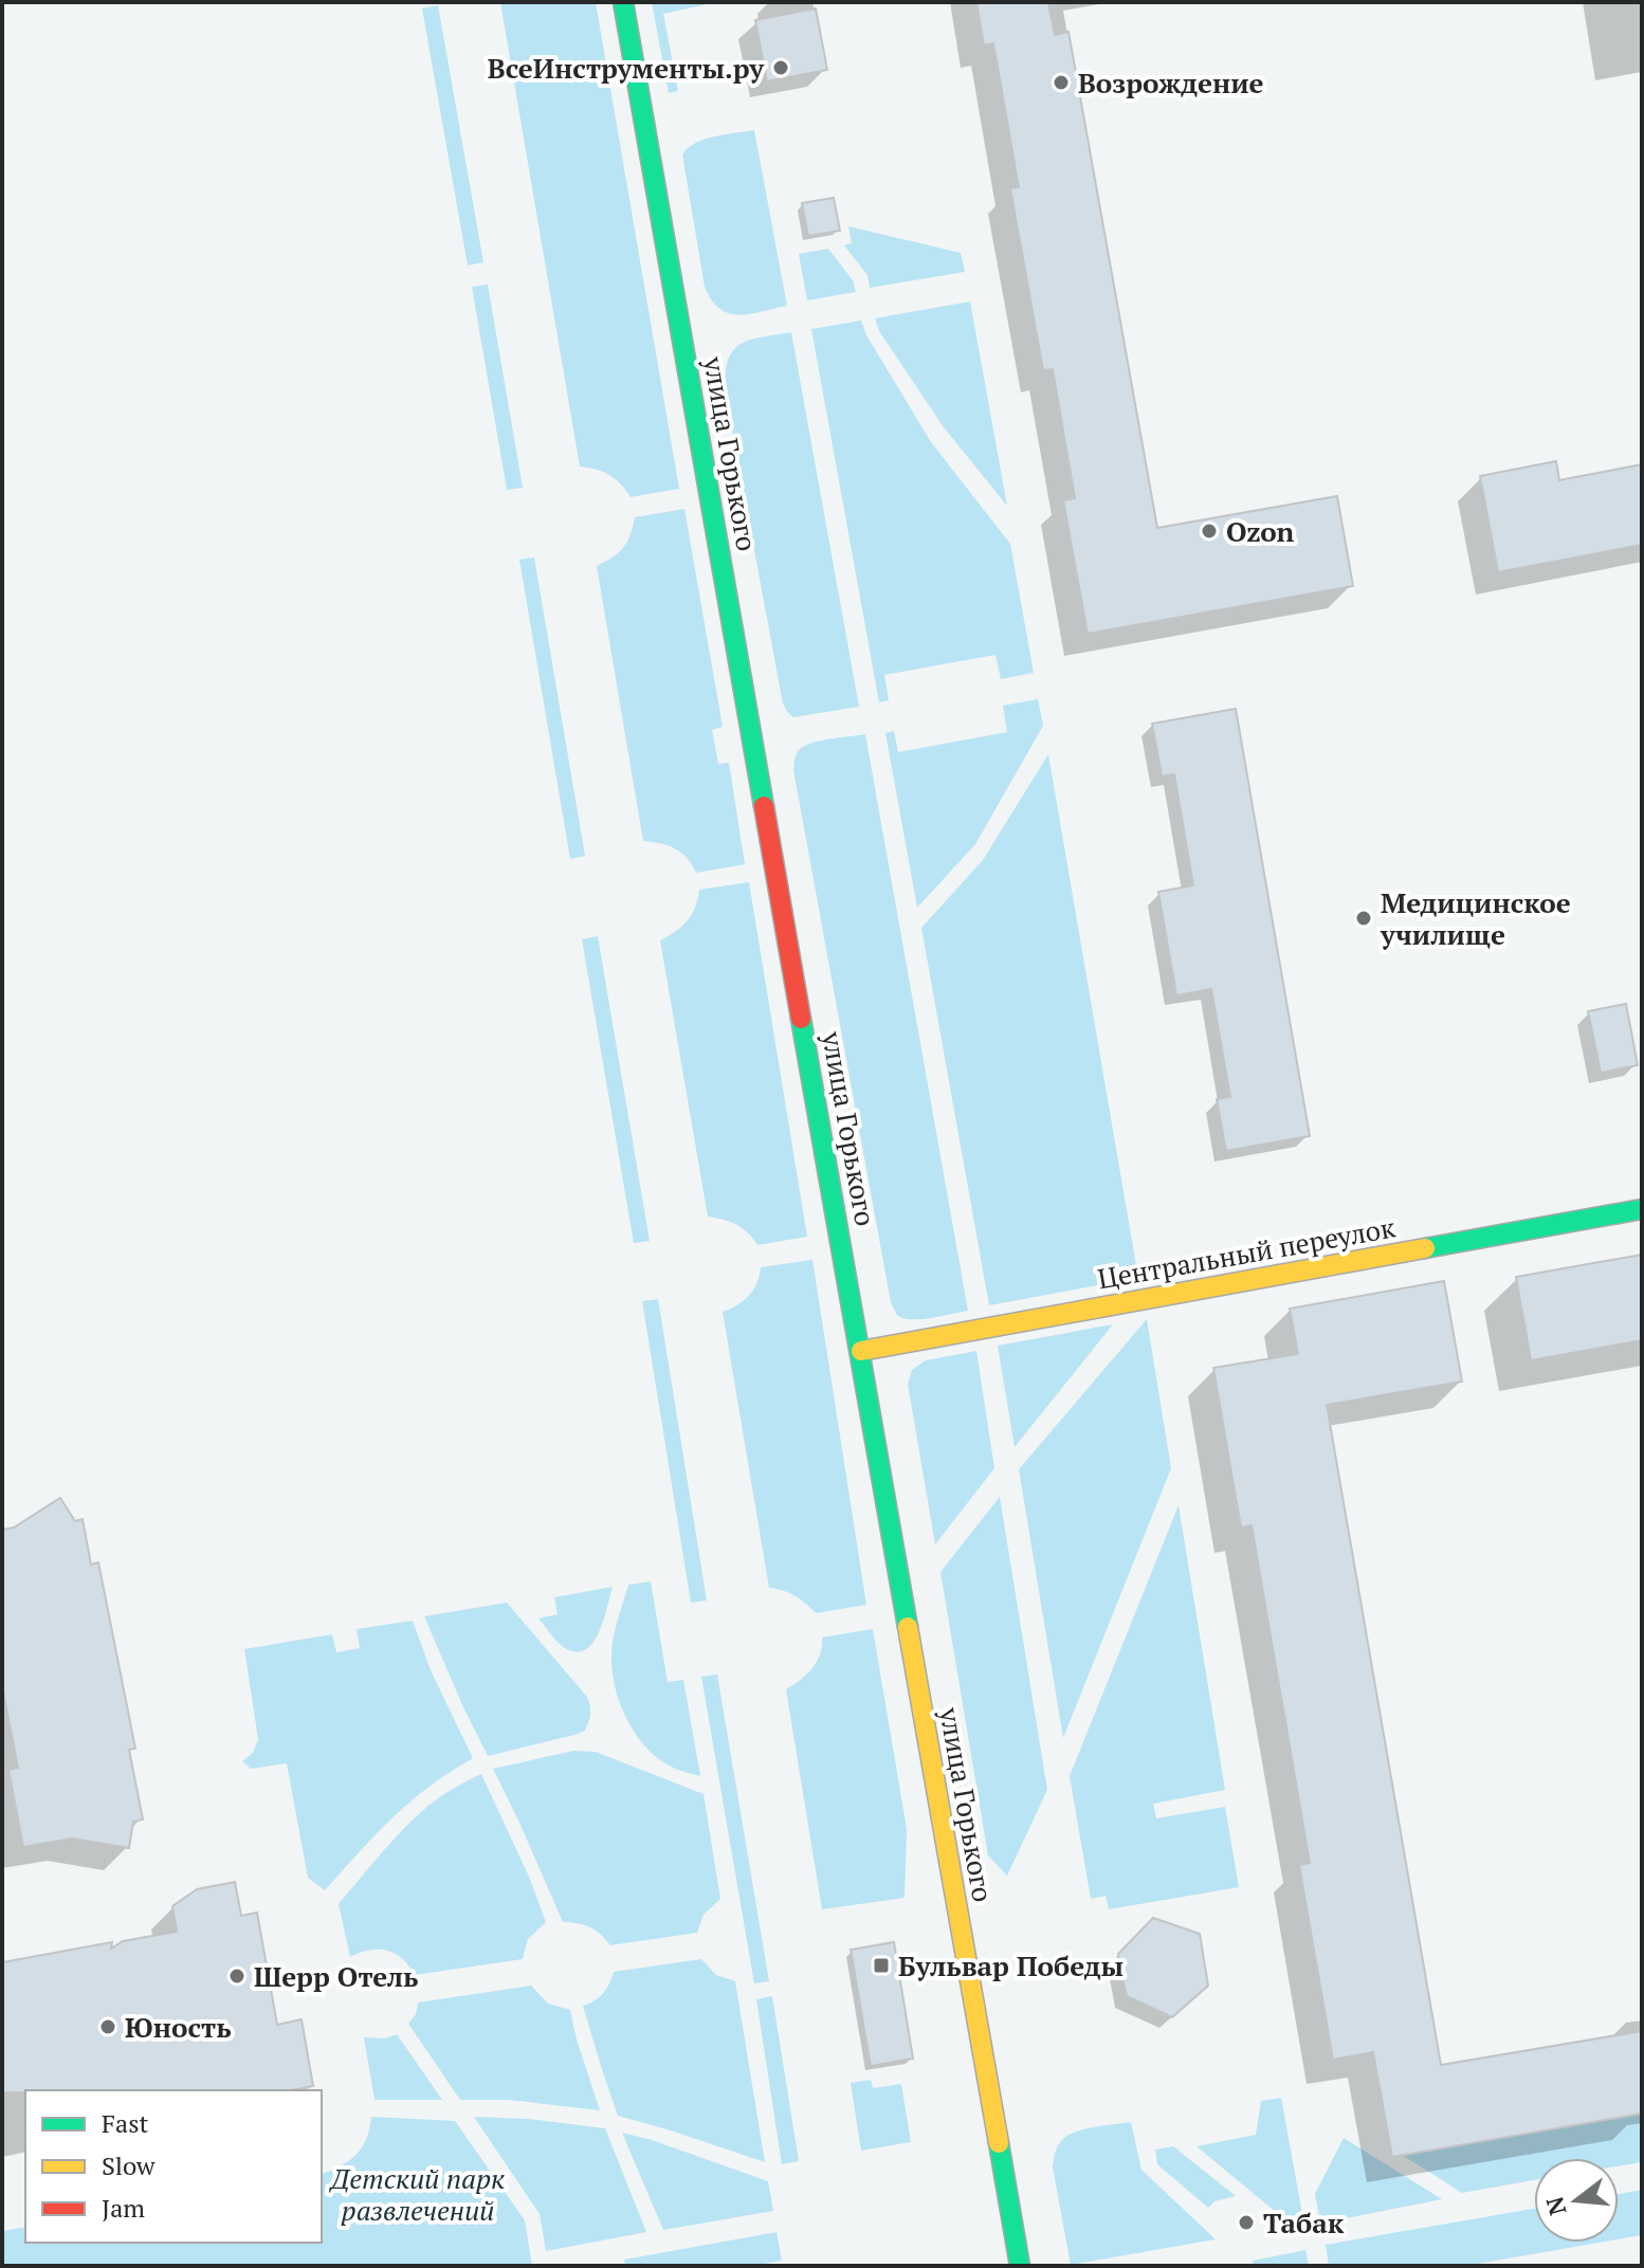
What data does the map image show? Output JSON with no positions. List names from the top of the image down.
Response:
{
  "streets": {
    "main road": ["улица Горького", "Центральный переулок"]
  },
  "crossings": [
    ["улица Горького", "Центральный переулок"]
  ],
  "parks": ["Детский парк развлечений"],
  "places": {
    "other": [
      "ВсеИнструменты.ру",
      "Возрождение",
      "Ozon",
      "Медицинское училище",
      "Шерр Отель",
      "Юность",
      "Табак"
    ],
    "transit": ["Бульвар Победы"]
  },
  "legend": ["Fast", "Slow", "Jam"],
  "north": "left"
}
